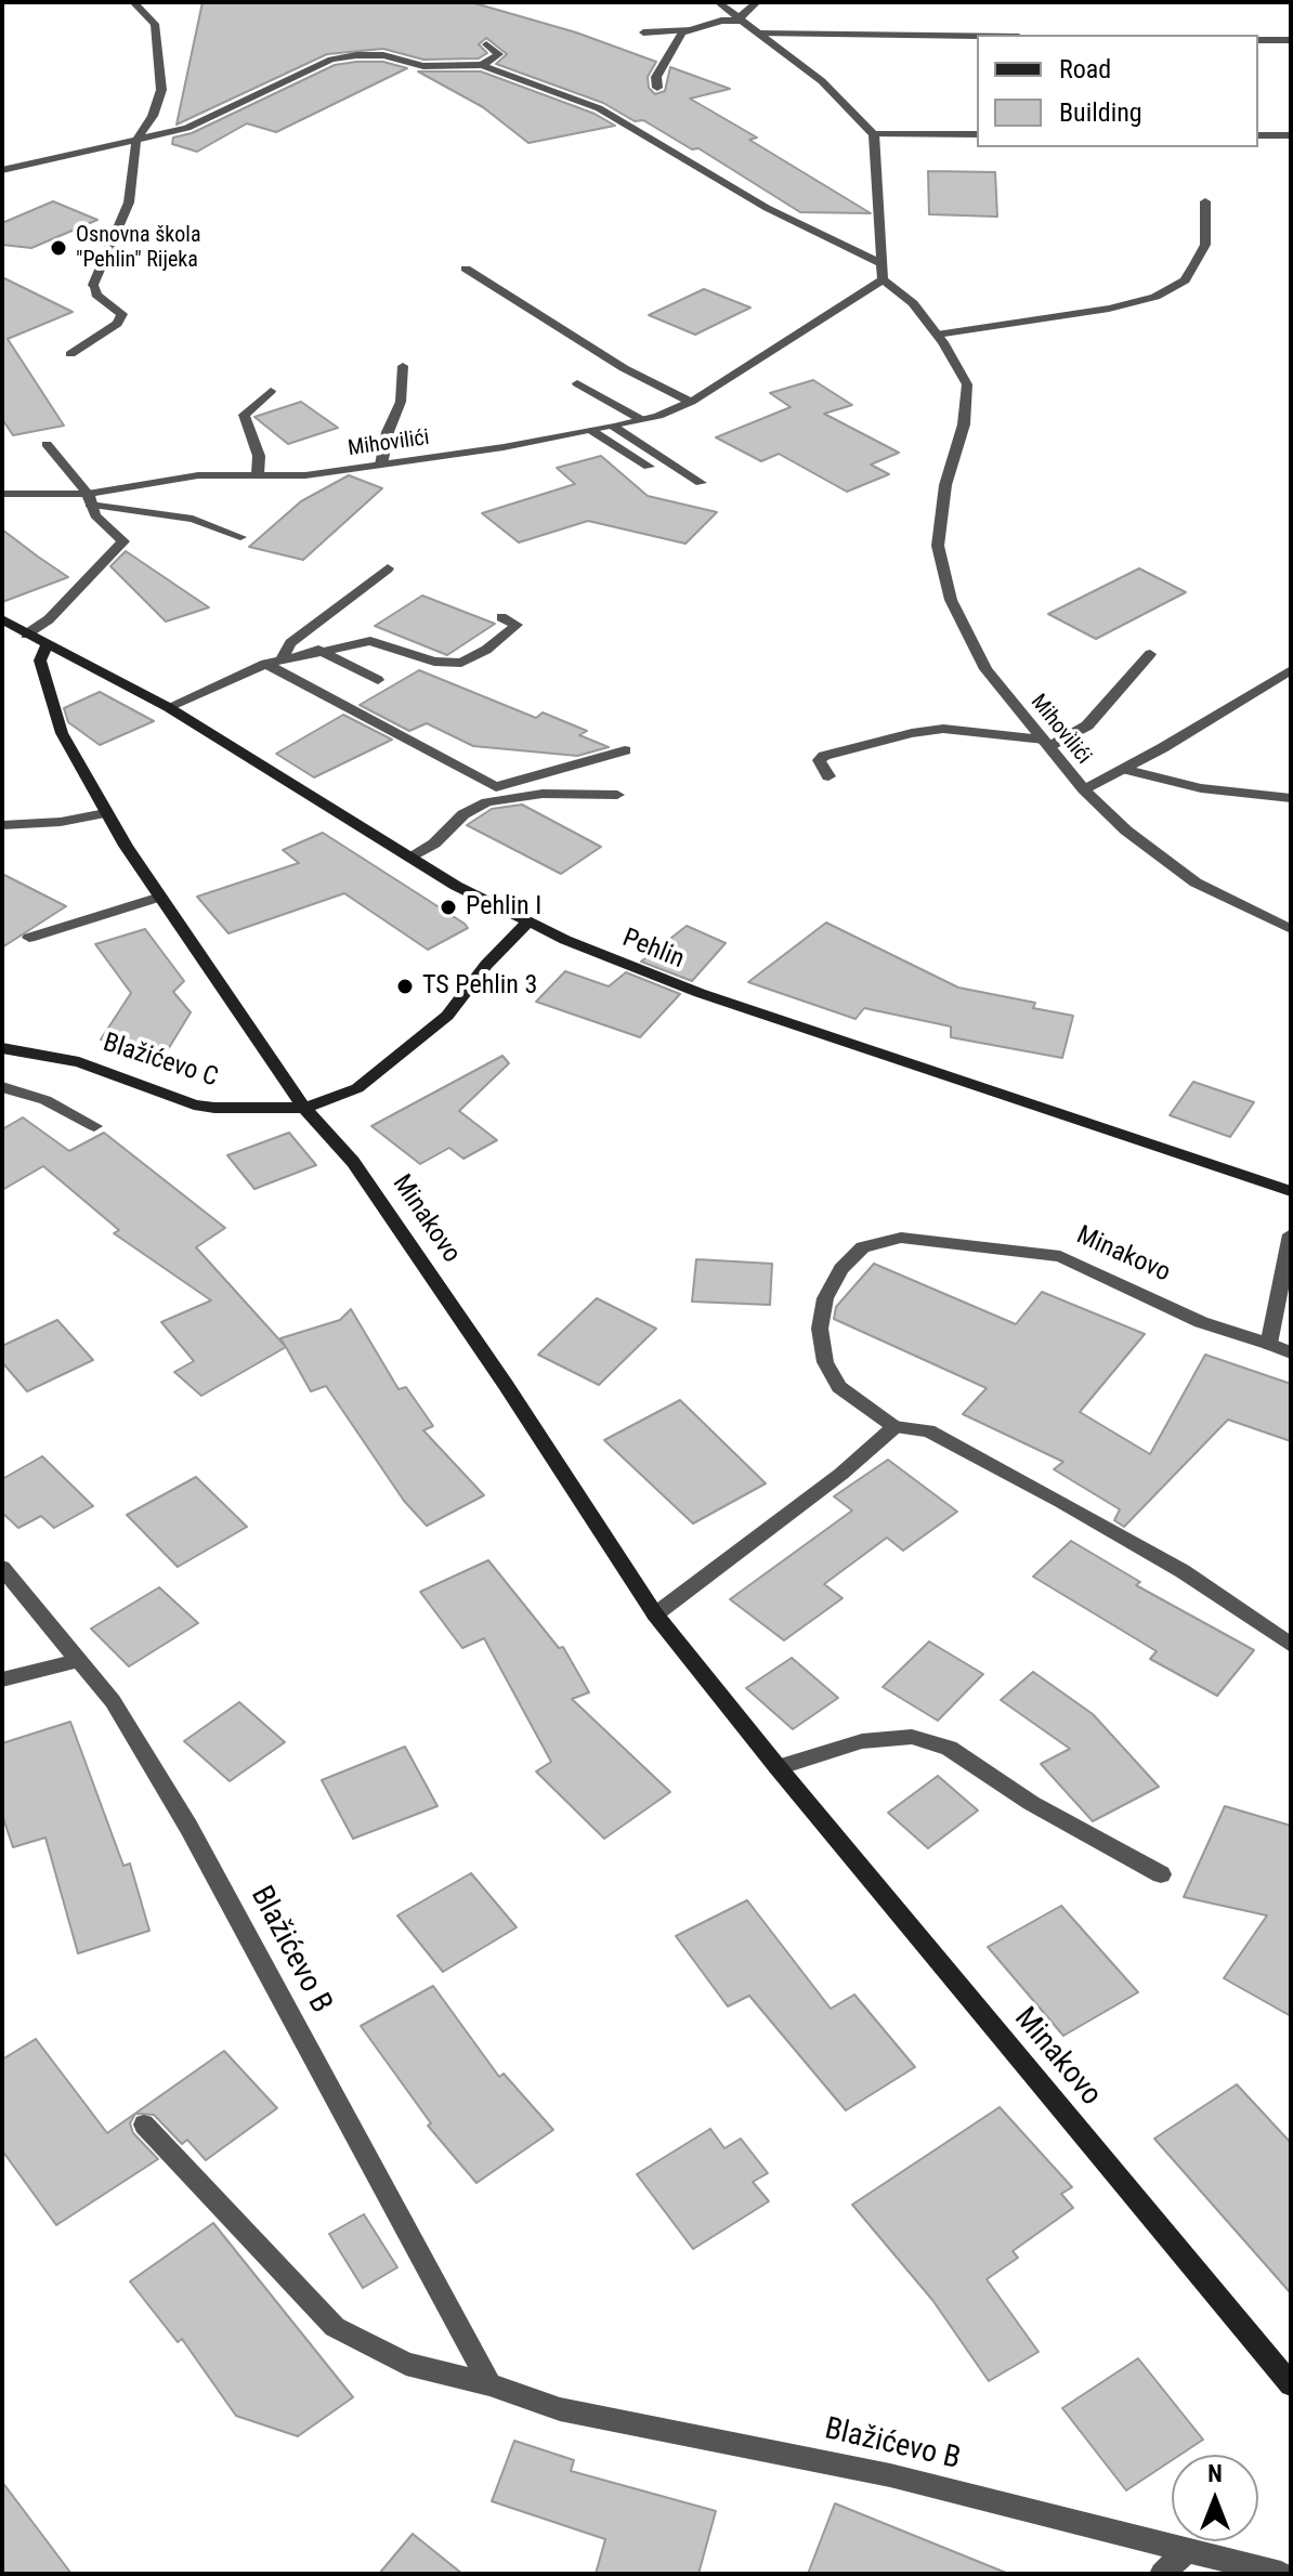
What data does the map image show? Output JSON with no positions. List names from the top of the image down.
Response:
{
  "streets": {
    "street": [
      "Mihovilići",
      "Pehlin",
      "Blažićevo C",
      "Minakovo",
      "Blažićevo B"
    ]
  },
  "crossings": [
    ["Blažićevo C", "Minakovo"]
  ],
  "places": ["Osnovna škola \"Pehlin\" Rijeka", "Pehlin I", "TS Pehlin 3"],
  "legend": ["Road", "Building"],
  "north": "top"
}
